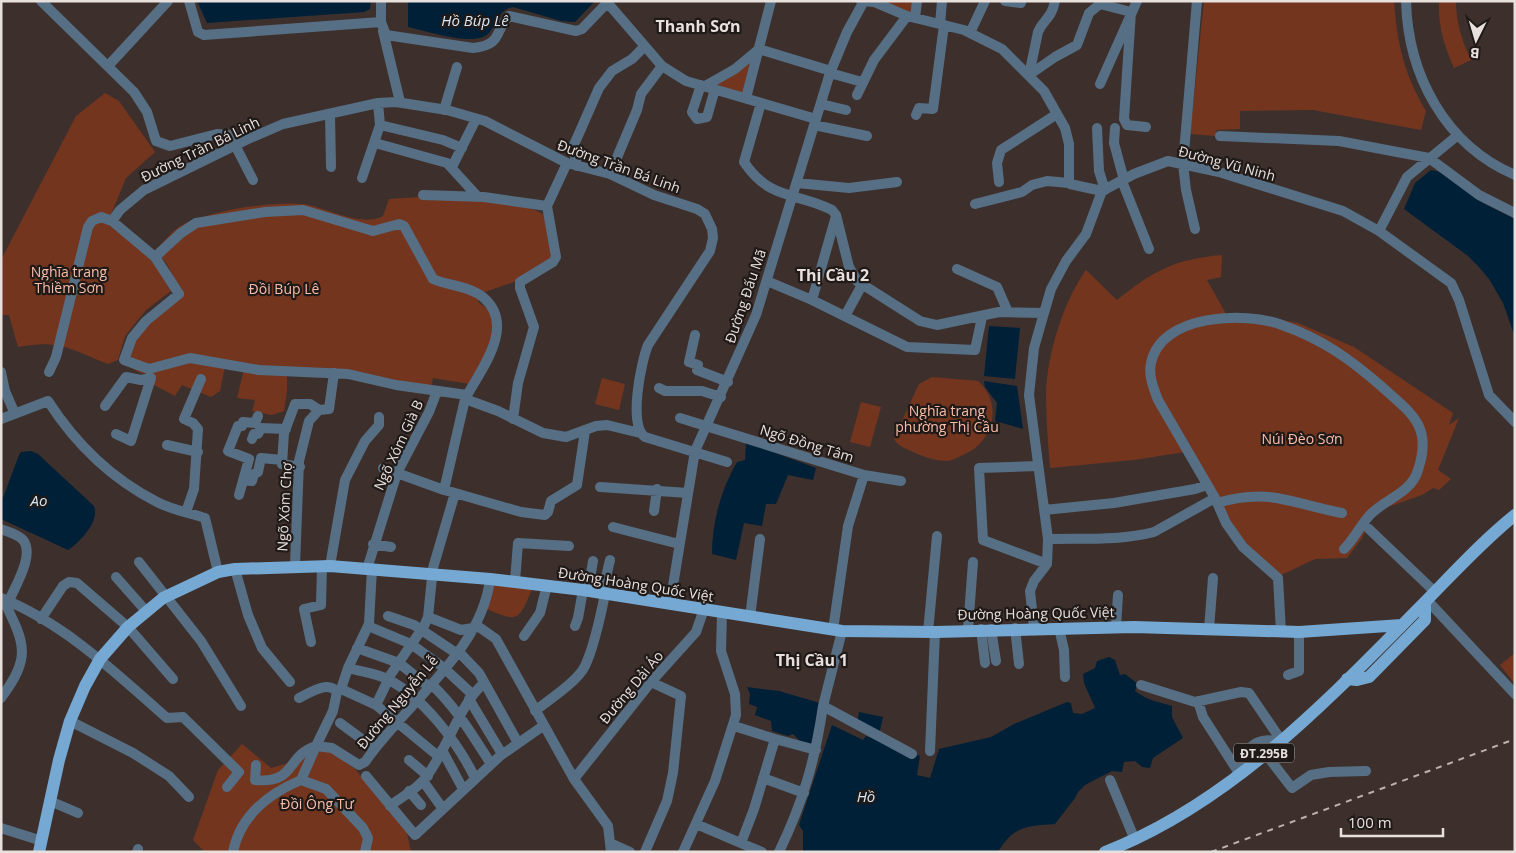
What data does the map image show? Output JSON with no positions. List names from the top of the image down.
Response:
{
  "streets": {
    "main road": ["Đường Hoàng Quốc Việt", "ĐT.295B"],
    "street": [
      "Đường Trần Bá Linh",
      "Đường Vũ Ninh",
      "Đường Đấu Mã",
      "Ngõ Đồng Tâm",
      "Ngõ Xóm Già B",
      "Ngõ Xóm Chợ",
      "Đường Dải Áo",
      "Đường Nguyễn Lễ"
    ]
  },
  "crossings": [
    ["Đường Đấu Mã", "Ngõ Đồng Tâm"],
    ["Đường Đấu Mã", "Đường Hoàng Quốc Việt"],
    ["Ngõ Xóm Già B", "Đường Hoàng Quốc Việt"],
    ["Ngõ Xóm Chợ", "Đường Hoàng Quốc Việt"],
    ["Đường Hoàng Quốc Việt", "Đường Dải Áo"],
    ["Đường Hoàng Quốc Việt", "Đường Nguyễn Lễ"],
    ["Đường Hoàng Quốc Việt", "ĐT.295B"]
  ],
  "districts": ["Thanh Sơn", "Thị Cầu 2", "Thị Cầu 1"],
  "water": ["Hồ Búp Lê", "Ao", "Hồ"],
  "parks": [
    "Nghĩa trang Thiềm Sơn",
    "Đồi Búp Lê",
    "Nghĩa trang phường Thị Cầu",
    "Núi Đèo Sơn",
    "Đồi Ông Tư"
  ],
  "scale_bar": "100 m",
  "north": "bottom"
}
